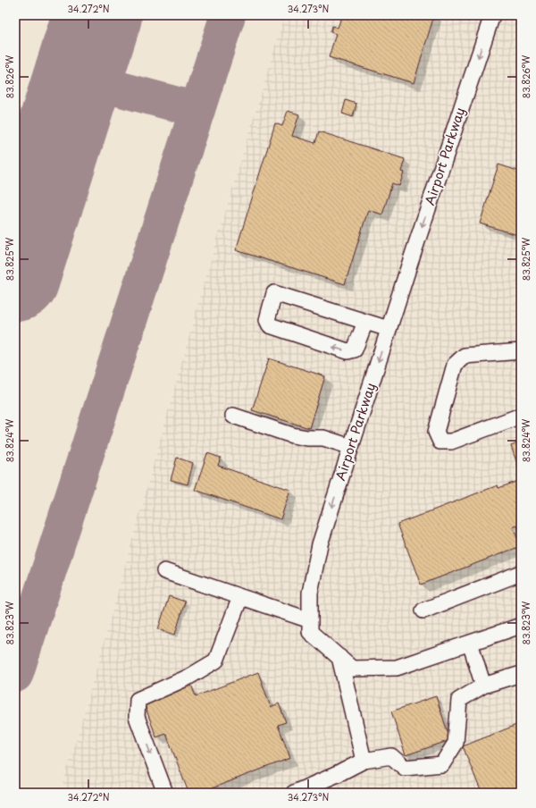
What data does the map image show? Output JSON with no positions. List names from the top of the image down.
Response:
{
  "streets": {
    "street": ["Airport Parkway"]
  },
  "one_way": ["Airport Parkway"],
  "coordinates": [
    "34.272°N",
    "34.273°N",
    "83.826°W",
    "83.825°W",
    "83.824°W",
    "83.823°W"
  ]
}
